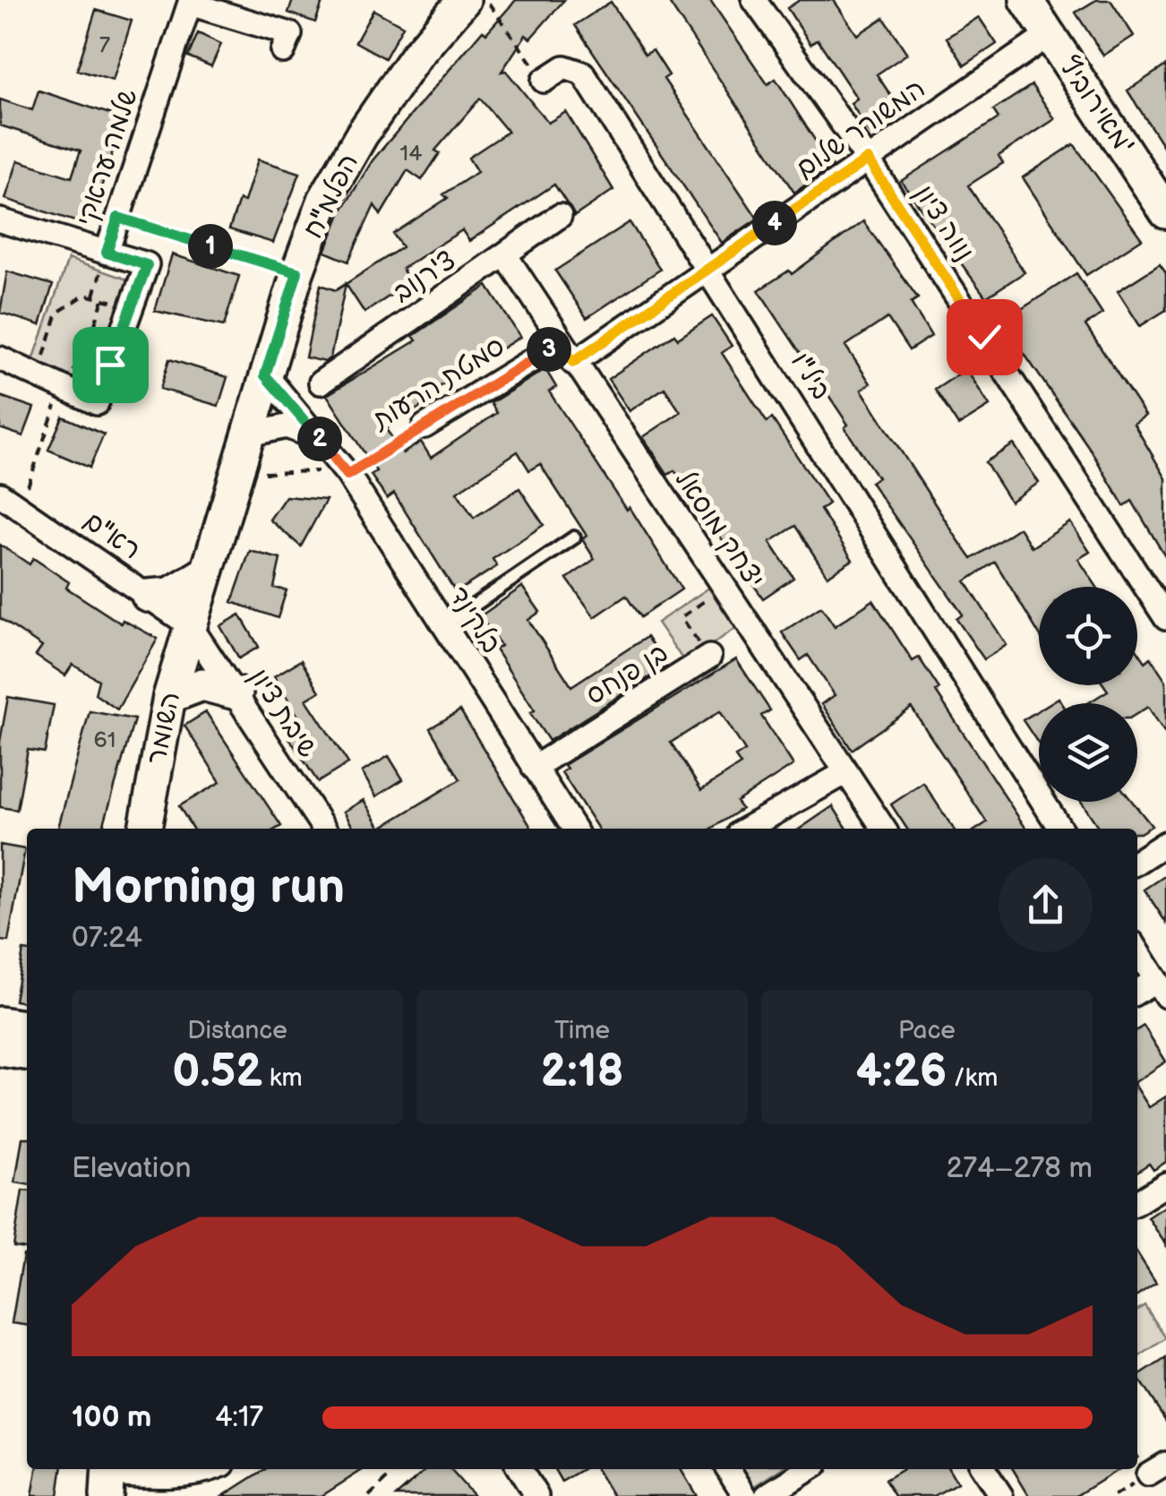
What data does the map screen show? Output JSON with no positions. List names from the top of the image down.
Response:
{
  "streets": {
    "street": [
      "מאירוביץ'",
      "המשורר שלום",
      "שלמה עראקי",
      "הפלמ\"ח",
      "נווה ציון",
      "צ'רנוב",
      "ביל\"ו",
      "סמטת הרעות",
      "יצחק מוסאל",
      "רא\"ם",
      "בלקינד",
      "בן פנחס",
      "שיבת ציון",
      "השומר"
    ]
  },
  "crossings": [
    ["מאירוביץ'", "המשורר שלום"],
    ["המשורר שלום", "נווה ציון"],
    ["המשורר שלום", "ביל\"ו"],
    ["המשורר שלום", "סמטת הרעות"],
    ["המשורר שלום", "יצחק מוסאל"],
    ["הפלמ\"ח", "רא\"ם"],
    ["הפלמ\"ח", "בלקינד"],
    ["הפלמ\"ח", "שיבת ציון"],
    ["הפלמ\"ח", "השומר"],
    ["צ'רנוב", "יצחק מוסאל"],
    ["סמטת הרעות", "יצחק מוסאל"],
    ["סמטת הרעות", "בלקינד"],
    ["רא\"ם", "שיבת ציון"],
    ["רא\"ם", "השומר"],
    ["בלקינד", "בן פנחס"],
    ["שיבת ציון", "השומר"]
  ],
  "house_numbers": ["7", "14", "61"],
  "page": {
    "pins": [
      "4",
      "1",
      "3",
      "2"
    ],
    "heading": ["Morning run", "07:24"],
    "stats": [
      ["Distance", "0.52 km"],
      ["Time", "2:18"],
      ["Pace", "4:26 /km"]
    ],
    "chart": ["Elevation", "274–278 m"],
    "list": [
      {
        "name": "100 m",
        "note": "4:17"
      }
    ]
  }
}
